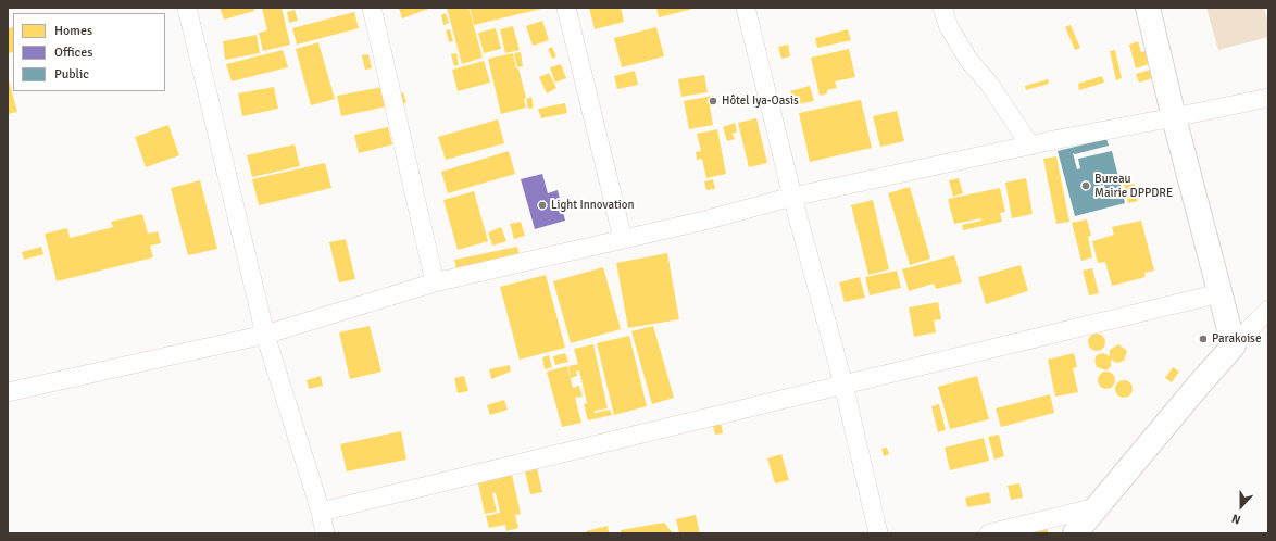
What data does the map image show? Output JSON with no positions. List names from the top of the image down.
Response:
{
  "places": [
    "Hôtel Iya-Oasis",
    "Bureau Mairie DPPDRE",
    "Light Innovation",
    "Parakoise"
  ],
  "legend": ["Homes", "Offices", "Public"],
  "north": "bottom"
}
